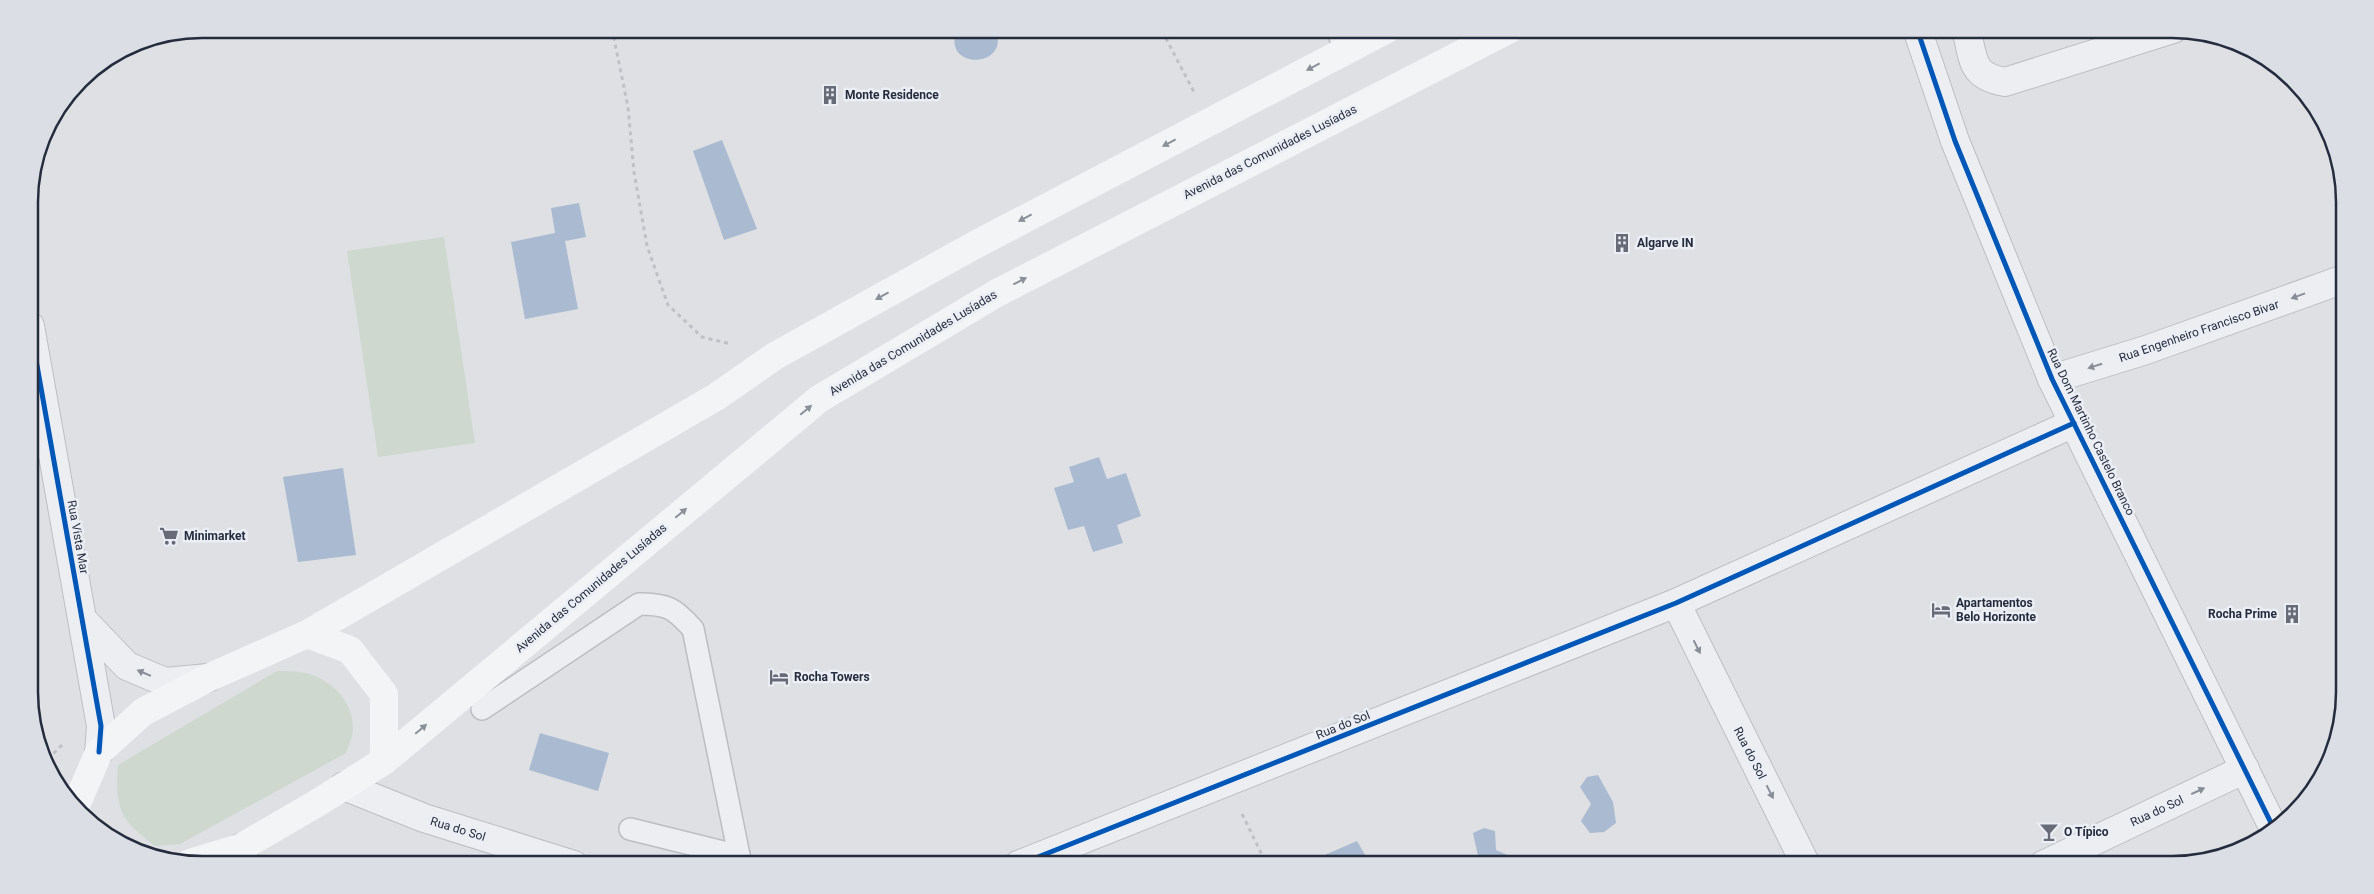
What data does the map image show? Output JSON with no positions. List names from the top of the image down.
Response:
{
  "streets": {
    "main road": ["Avenida das Comunidades Lusíadas"],
    "street": [
      "Rua Engenheiro Francisco Bivar",
      "Rua Dom Martinho Castelo Branco",
      "Rua Vista Mar",
      "Rua do Sol"
    ]
  },
  "crossings": [
    ["Avenida das Comunidades Lusíadas", "Rua do Sol"],
    ["Rua Engenheiro Francisco Bivar", "Rua Dom Martinho Castelo Branco"],
    ["Rua Dom Martinho Castelo Branco", "Rua do Sol"]
  ],
  "one_way": ["Rua Engenheiro Francisco Bivar"],
  "places": {
    "building": ["Monte Residence", "Algarve IN", "Rocha Prime"],
    "supermarket": ["Minimarket"],
    "hotel": ["Apartamentos Belo Horizonte", "Rocha Towers"],
    "bar": ["O Típico"]
  }
}
